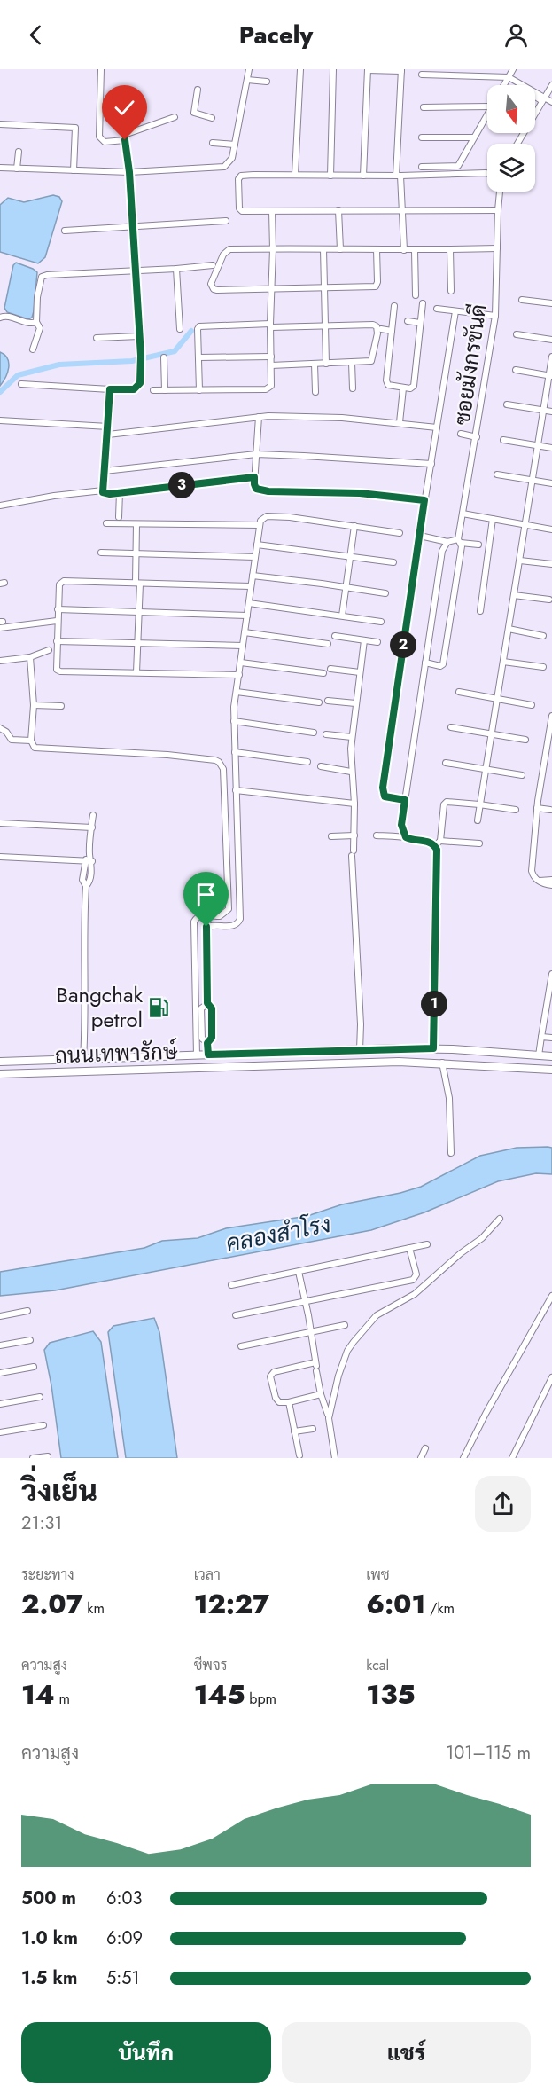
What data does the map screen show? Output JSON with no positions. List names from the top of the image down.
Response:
{
  "streets": {
    "main road": ["ถนนเทพารักษ์"],
    "street": ["ซอยมังกรขันดี"]
  },
  "water": ["คลองสำโรง"],
  "places": {
    "fuel station": ["Bangchak petrol"]
  },
  "north": "bottom",
  "page": {
    "header": "Pacely",
    "pins": ["3", "2", "1"],
    "heading": ["วิ่งเย็น", "21:31"],
    "stats": [
      ["ระยะทาง", "2.07 km"],
      ["เวลา", "12:27"],
      ["เพซ", "6:01 /km"],
      ["ความสูง", "14 m"],
      ["ชีพจร", "145 bpm"],
      ["kcal", "135"]
    ],
    "chart": ["ความสูง", "101–115 m"],
    "list": [
      {
        "name": "500 m",
        "note": "6:03"
      },
      {
        "name": "1.0 km",
        "note": "6:09"
      },
      {
        "name": "1.5 km",
        "note": "5:51"
      }
    ],
    "buttons": ["บันทึก", "แชร์"]
  }
}
